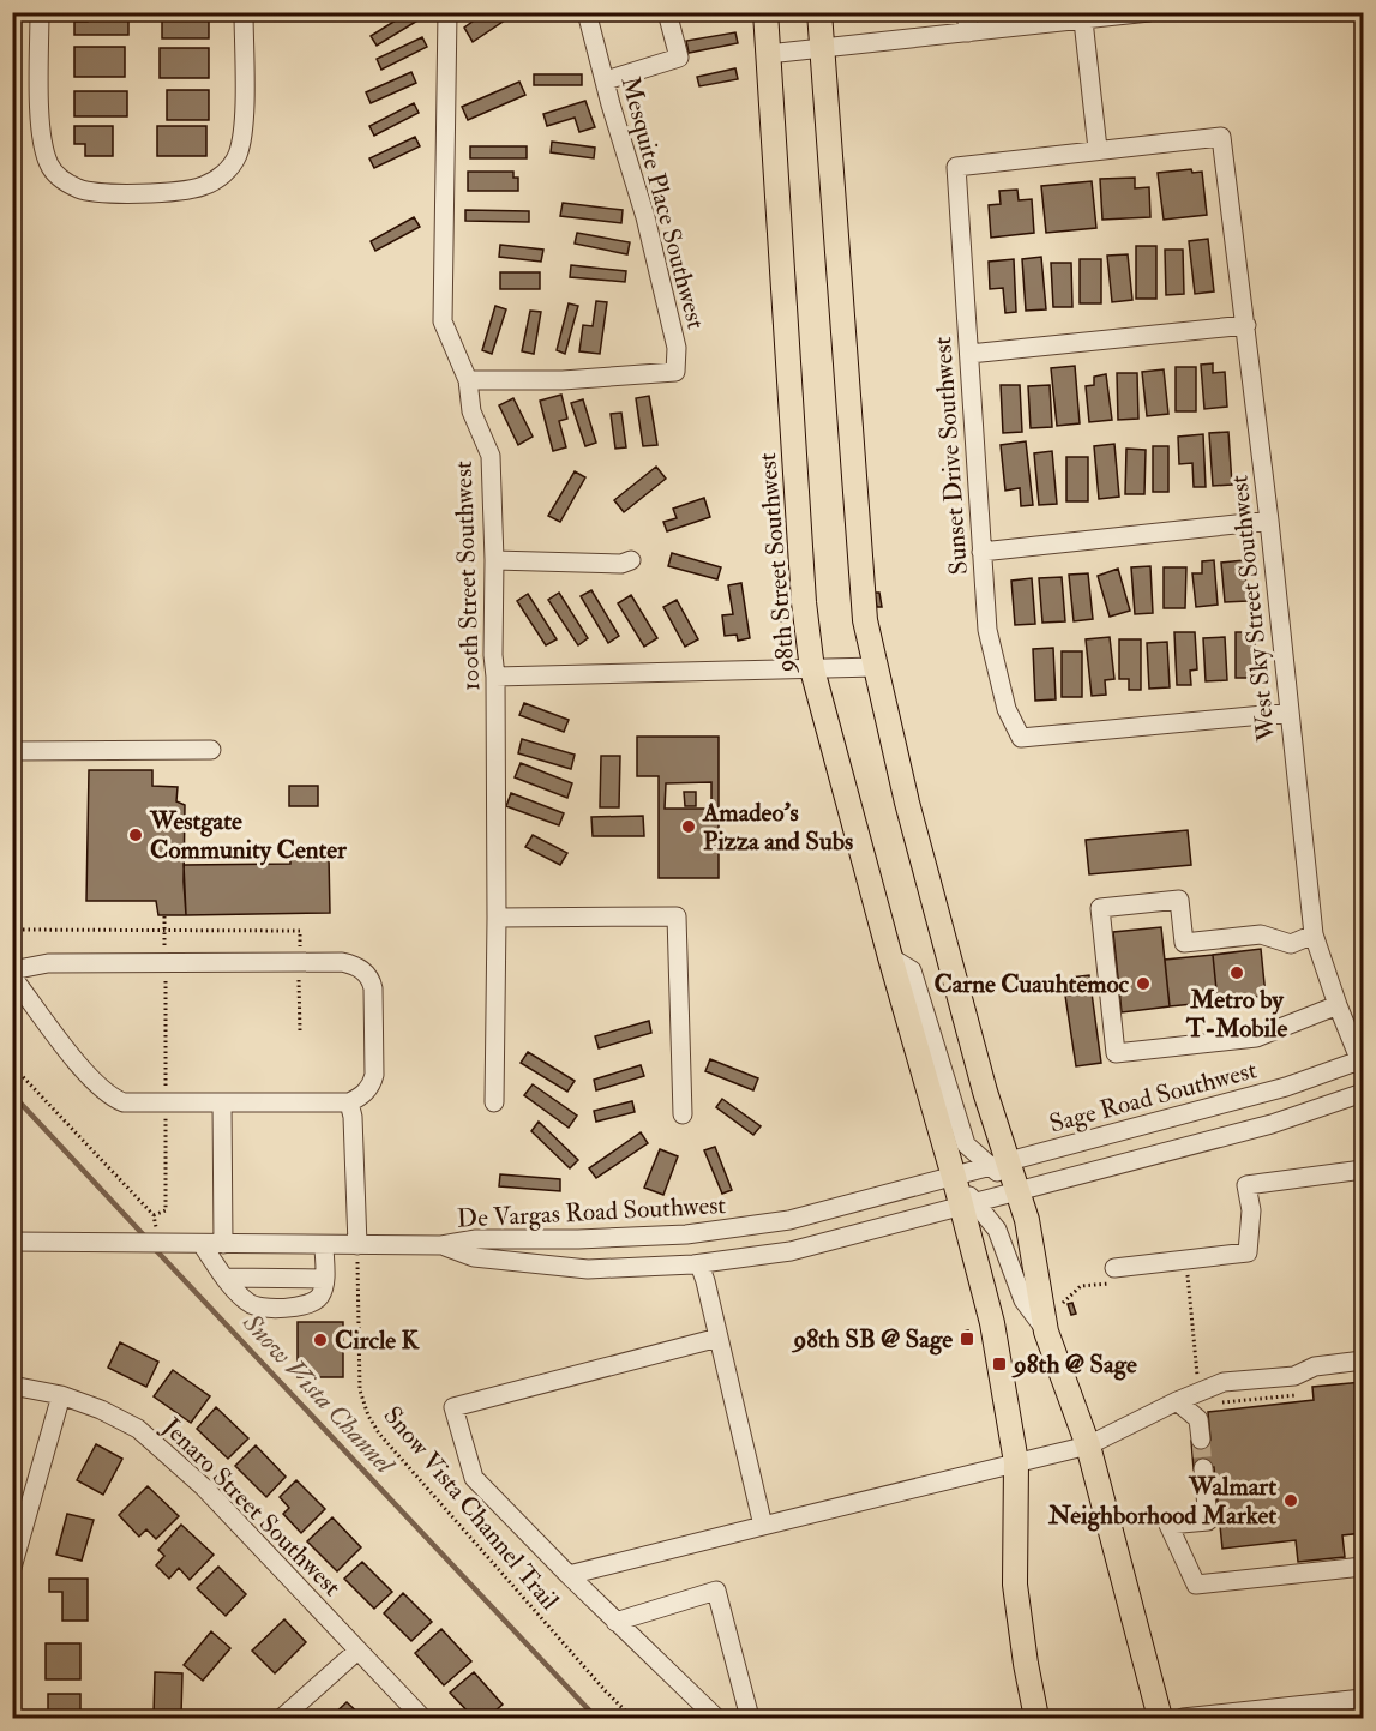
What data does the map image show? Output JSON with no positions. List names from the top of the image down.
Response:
{
  "streets": {
    "main road": ["98th Street Southwest"],
    "street": [
      "Mesquite Place Southwest",
      "Sunset Drive Southwest",
      "100th Street Southwest",
      "West Sky Street Southwest",
      "Sage Road Southwest",
      "De Vargas Road Southwest",
      "Jenaro Street Southwest"
    ],
    "path": ["Snow Vista Channel Trail"]
  },
  "crossings": [
    ["Mesquite Place Southwest", "100th Street Southwest"],
    ["Sunset Drive Southwest", "West Sky Street Southwest"],
    ["98th Street Southwest", "Sage Road Southwest"],
    ["98th Street Southwest", "De Vargas Road Southwest"],
    ["West Sky Street Southwest", "Sage Road Southwest"],
    ["Sage Road Southwest", "De Vargas Road Southwest"],
    ["De Vargas Road Southwest", "Snow Vista Channel Trail"]
  ],
  "water": ["Snow Vista Channel"],
  "places": {
    "other": [
      "Amadeo's Pizza and Subs",
      "Westgate Community Center",
      "Metro by T-Mobile",
      "Carne Cuauhtemoc",
      "Circle K",
      "Walmart Neighborhood Market"
    ],
    "transit": ["98th SB @ Sage", "98th @ Sage"]
  }
}
